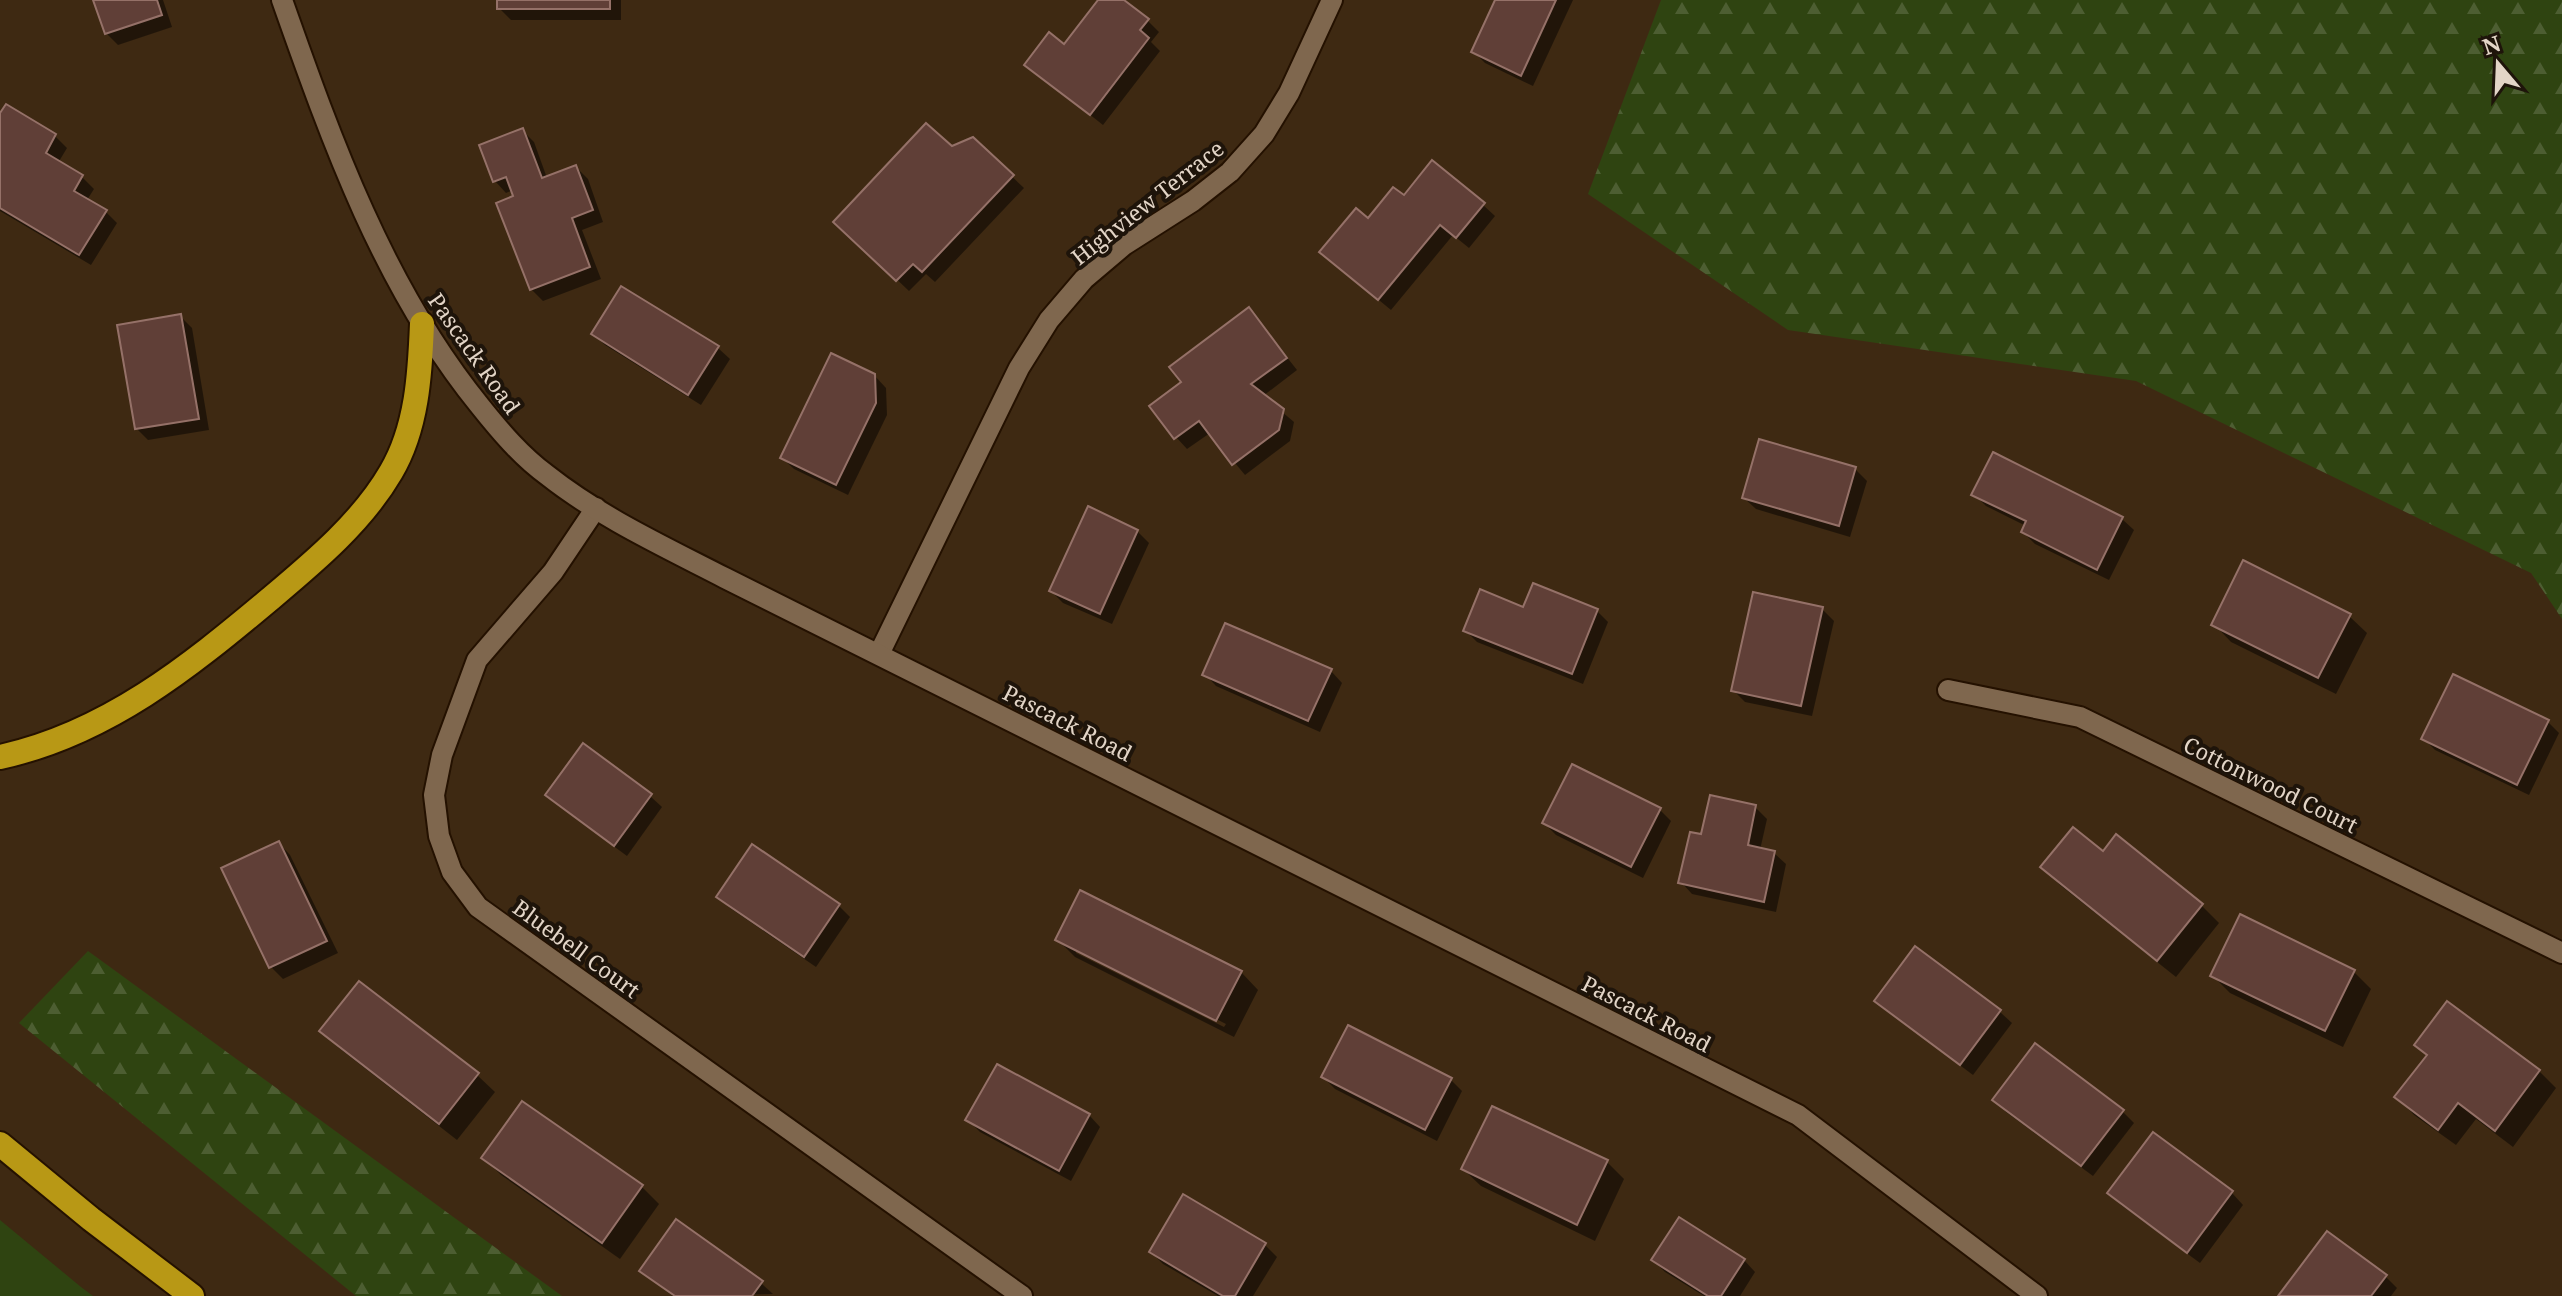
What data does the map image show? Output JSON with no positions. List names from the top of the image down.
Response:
{
  "streets": {
    "street": [
      "Highview Terrace",
      "Pascack Road",
      "Cottonwood Court",
      "Bluebell Court"
    ]
  },
  "crossings": [
    ["Highview Terrace", "Pascack Road"],
    ["Pascack Road", "Bluebell Court"]
  ],
  "north": "top"
}
